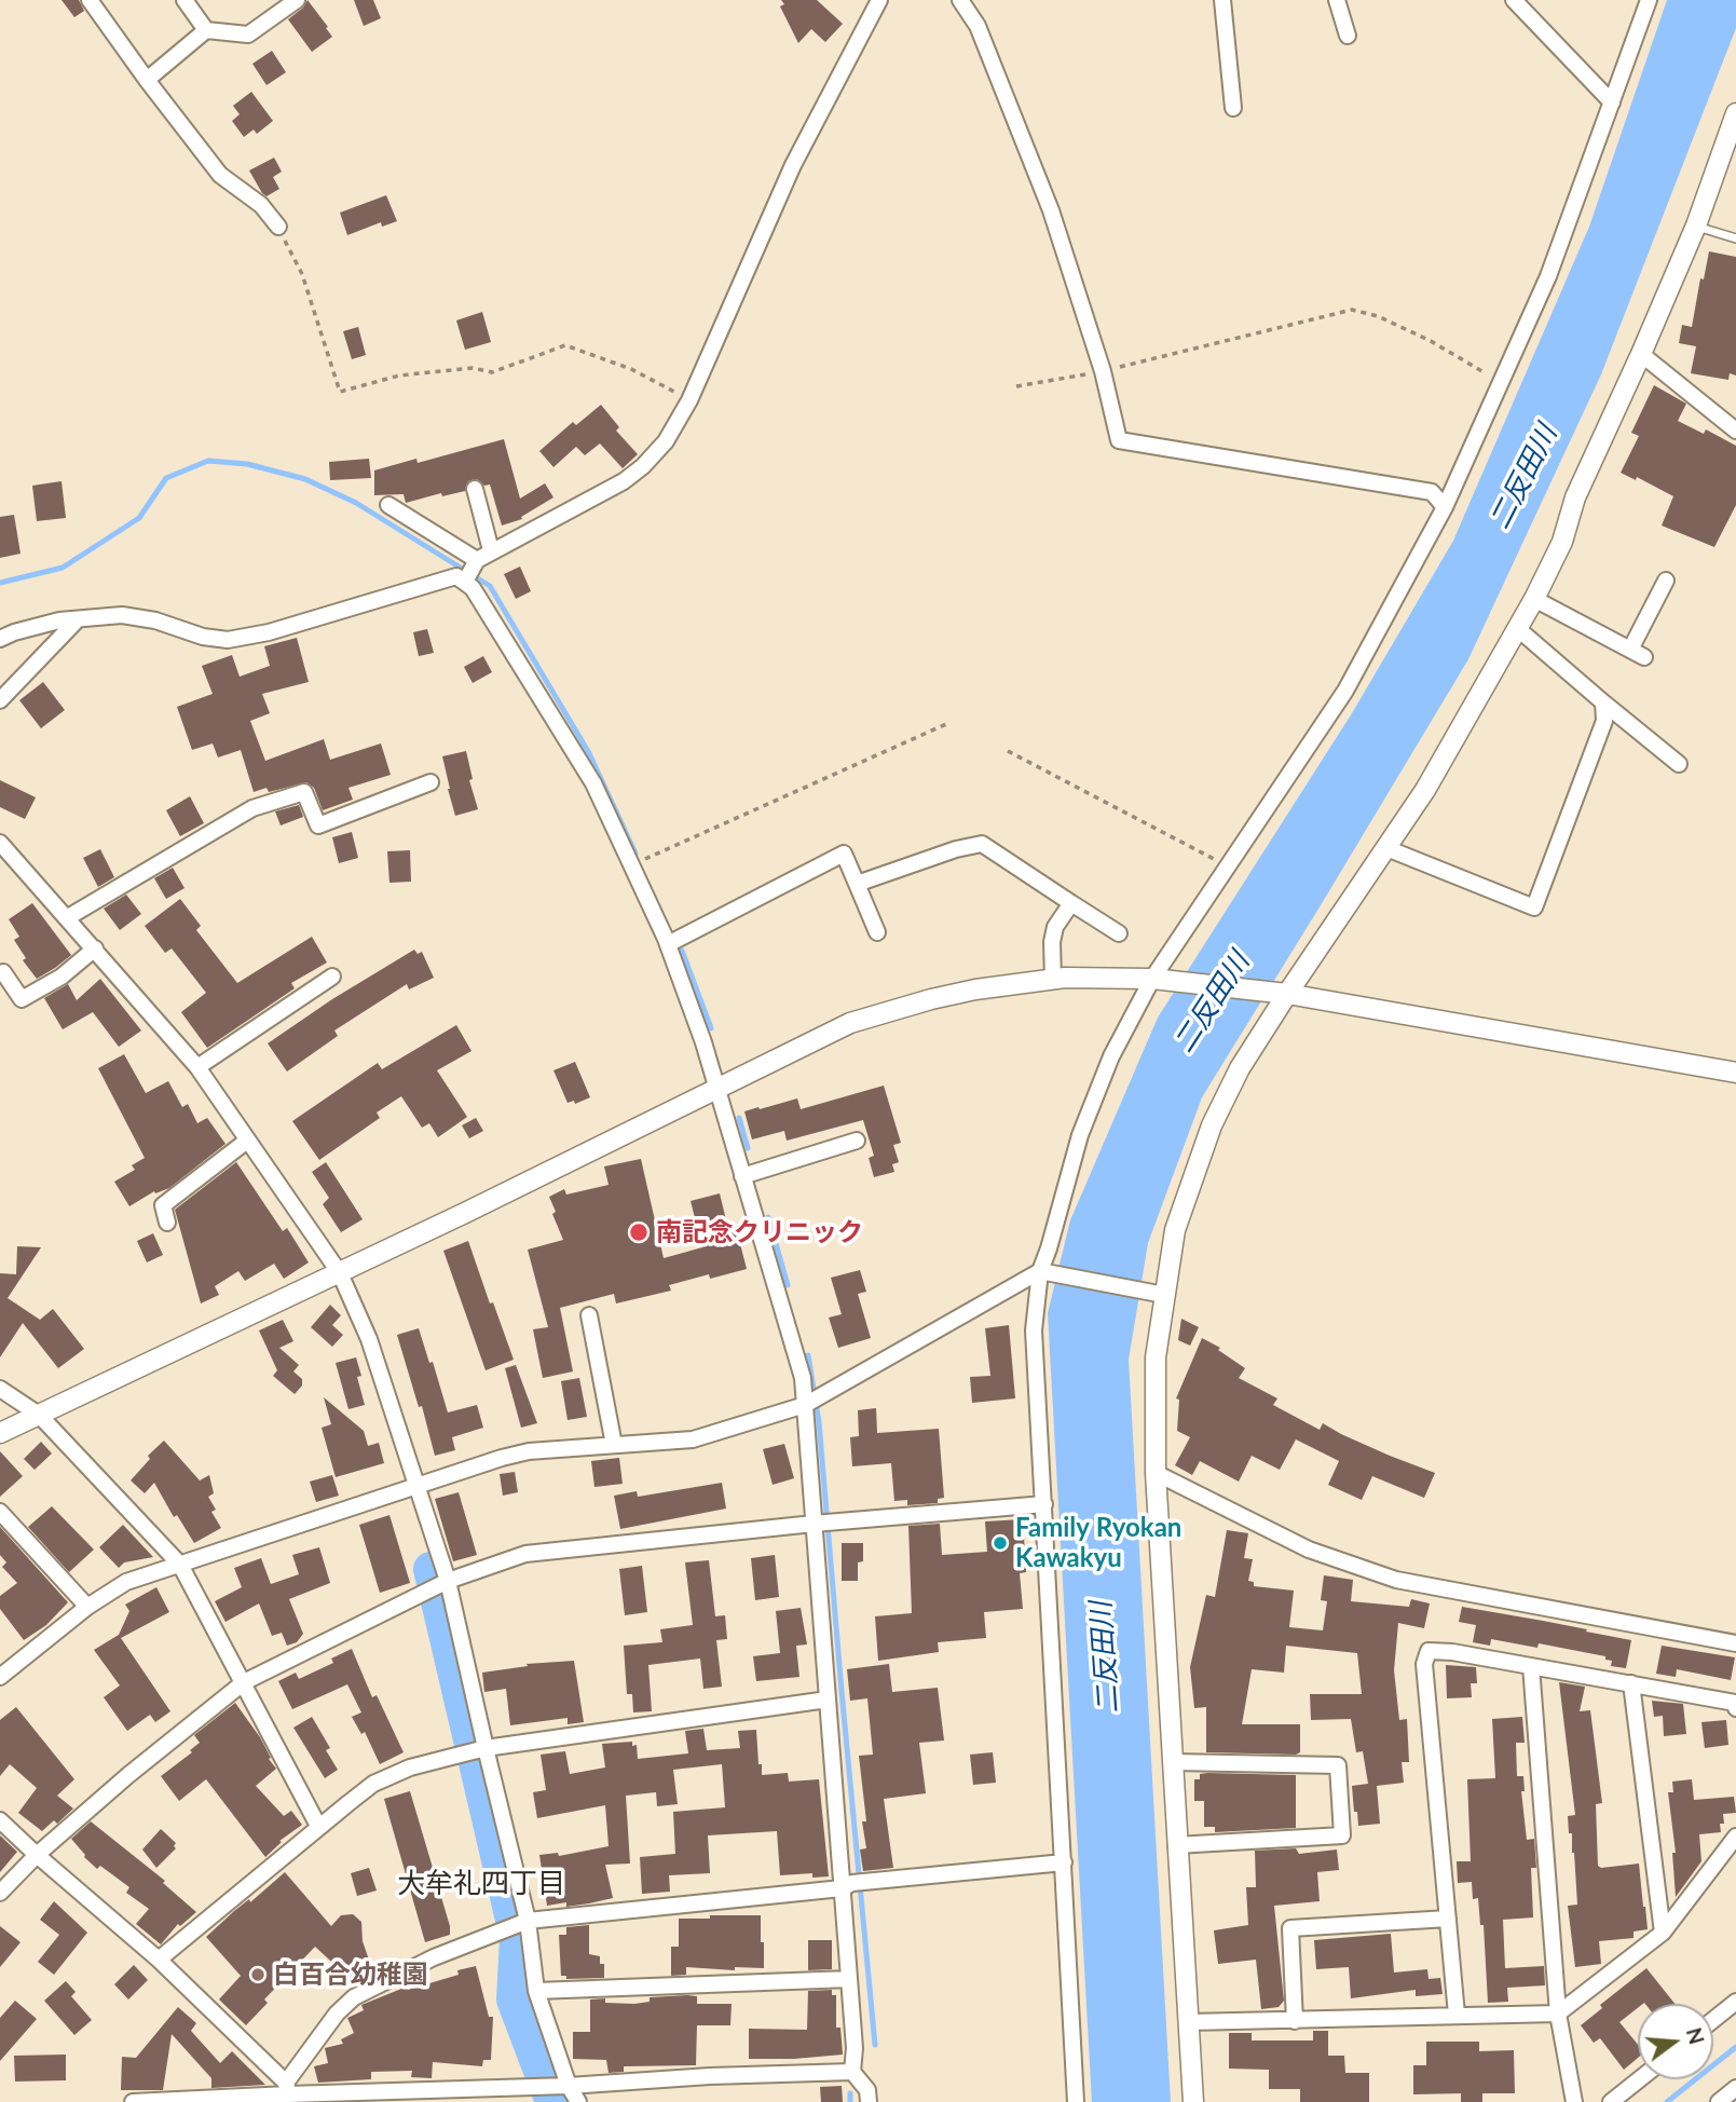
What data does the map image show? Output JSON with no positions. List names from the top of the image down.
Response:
{
  "districts": ["大牟礼四丁目"],
  "water": ["二反田川"],
  "places": ["南記念クリニック", "Family Ryokan Kawakyu", "白百合幼稚園"],
  "north": "right"
}
